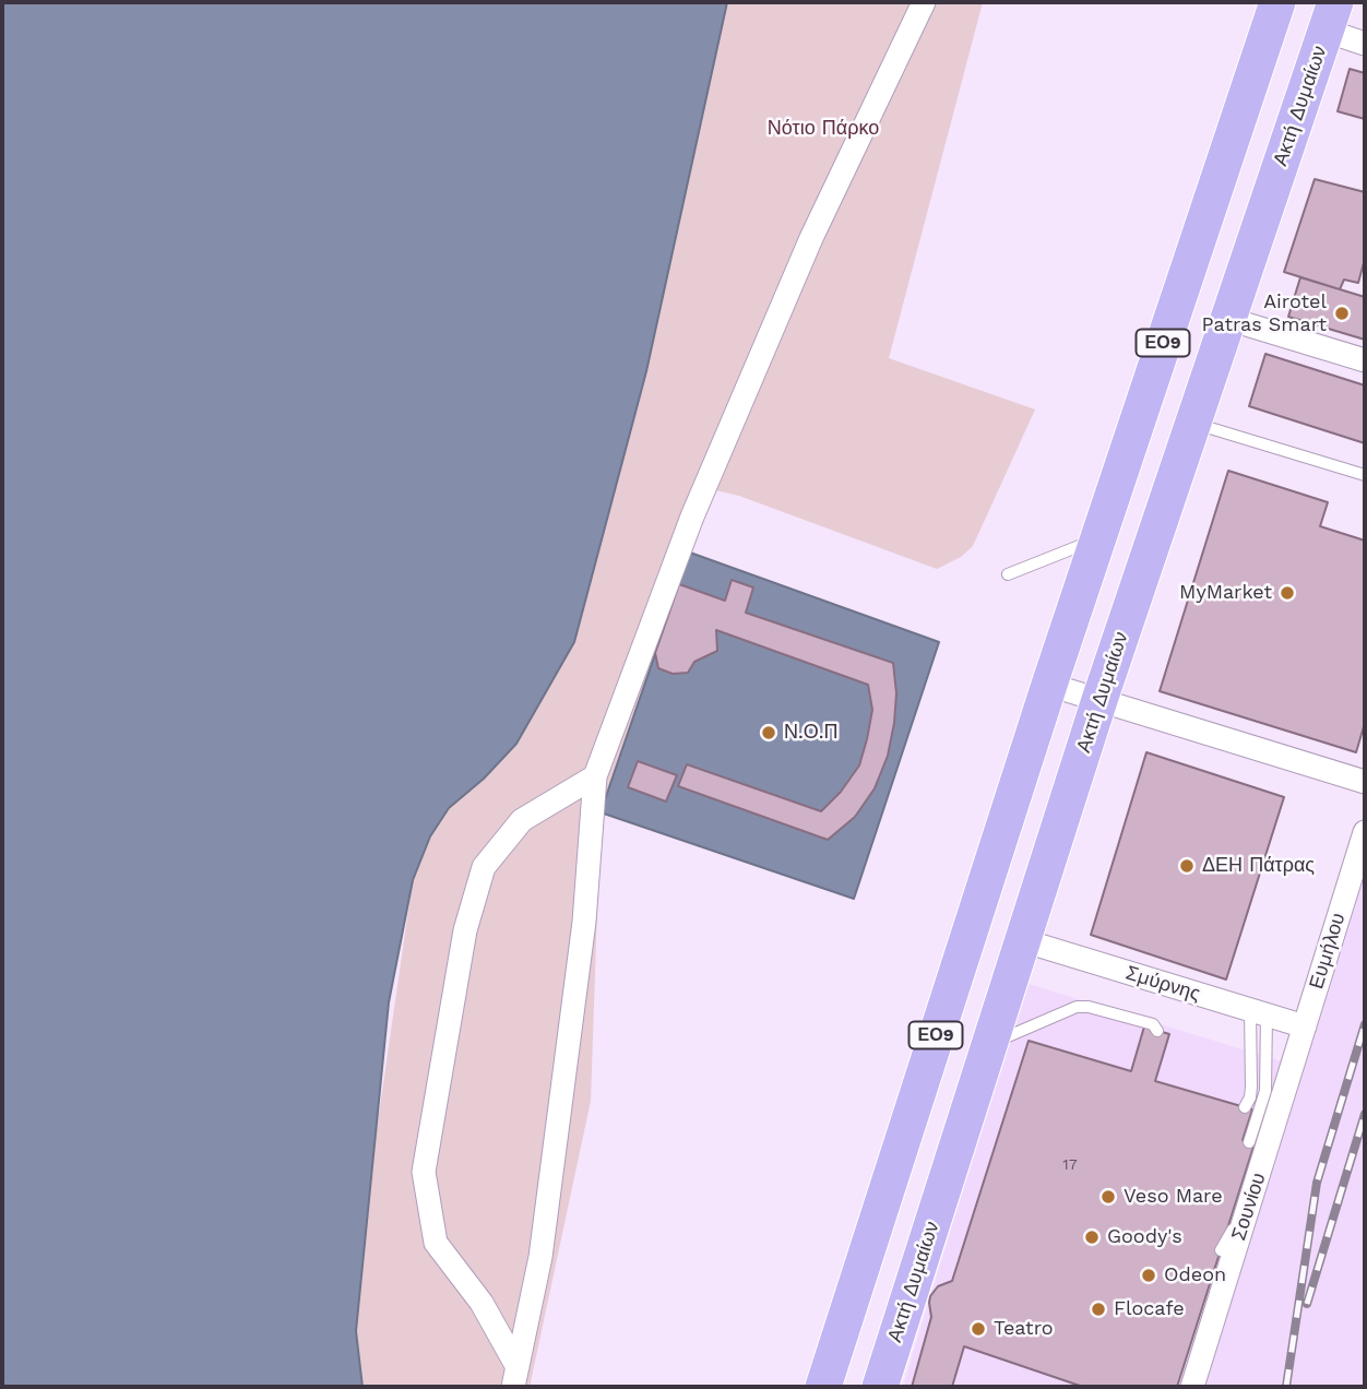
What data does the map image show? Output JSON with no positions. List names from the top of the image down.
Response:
{
  "streets": {
    "main road": ["Ακτή Δυμαίων", "ΕΟ9"],
    "street": ["Ευμήλου", "Σμύρνης", "Σουνίου"]
  },
  "crossings": [
    ["Ακτή Δυμαίων", "Σμύρνης"],
    ["Ευμήλου", "Σμύρνης"],
    ["Ευμήλου", "Σουνίου"],
    ["Σμύρνης", "Σουνίου"]
  ],
  "parks": ["Νότιο Πάρκο"],
  "places": [
    "Airotel Patras Smart",
    "MyMarket",
    "Ν.Ο.Π",
    "ΔΕΗ Πάτρας",
    "Veso Mare",
    "Goody's",
    "Odeon",
    "Flocafe",
    "Teatro"
  ],
  "house_numbers": ["17"]
}
